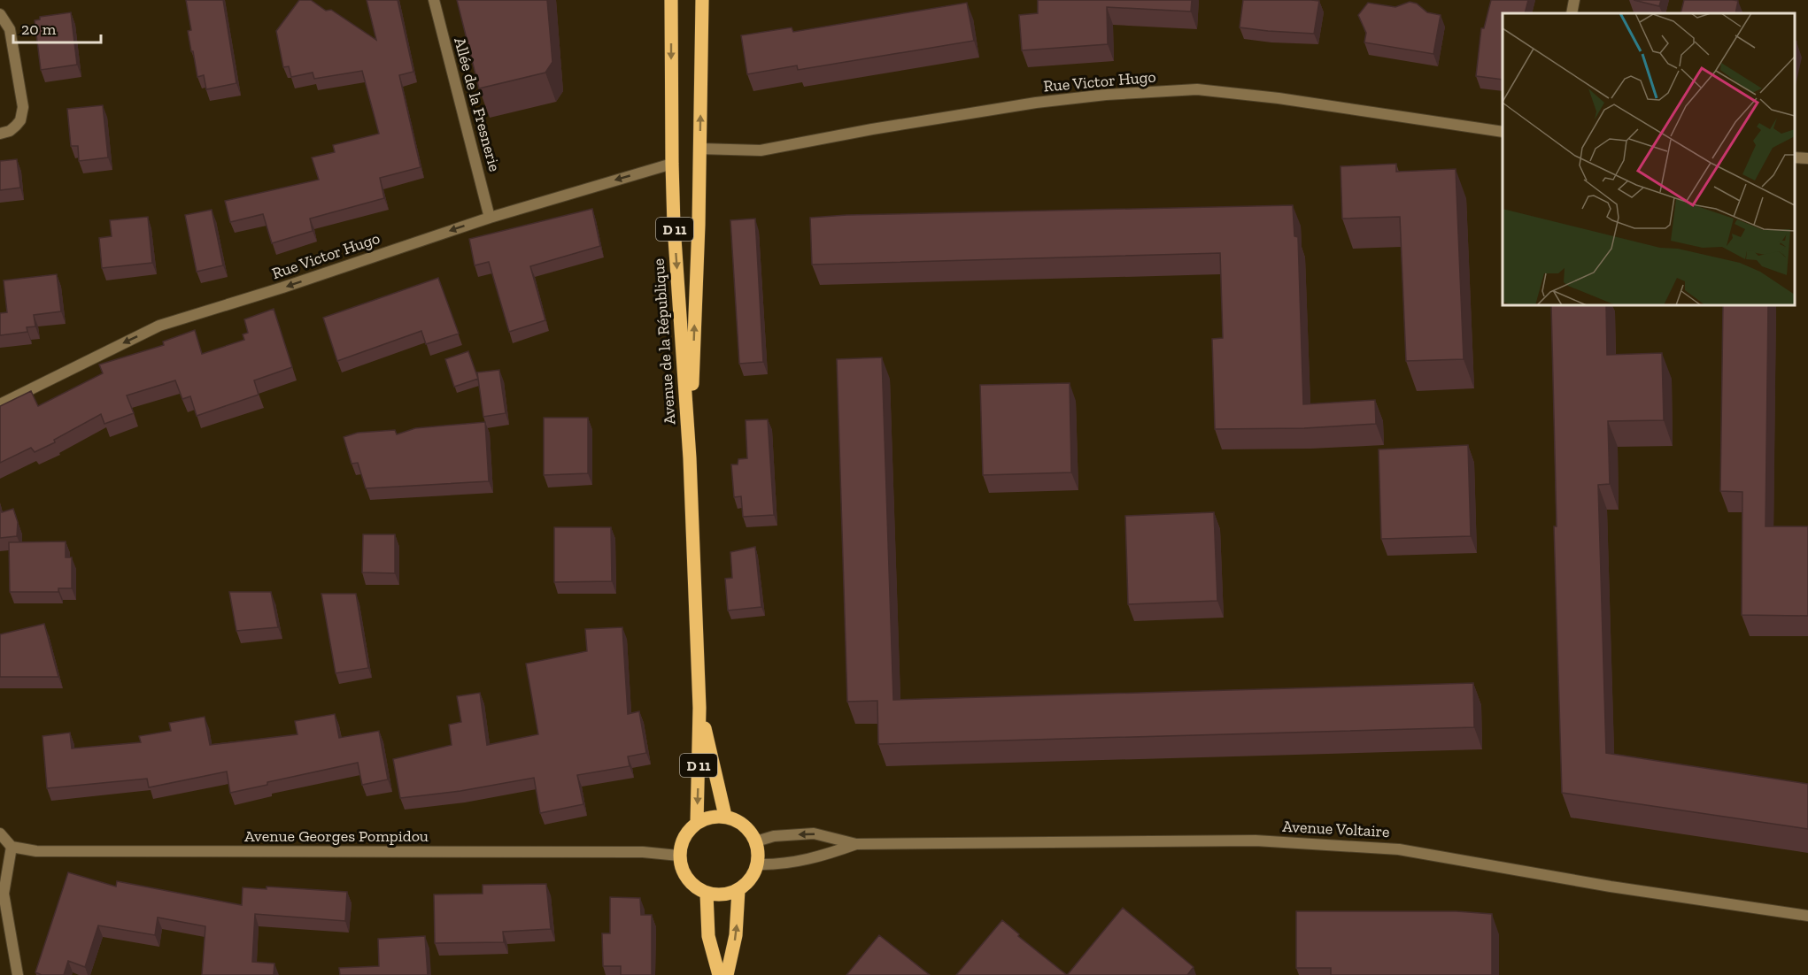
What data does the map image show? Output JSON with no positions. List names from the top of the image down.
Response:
{
  "streets": {
    "main road": ["D 11", "Avenue de la République"],
    "street": [
      "Rue Victor Hugo",
      "Allée de la Fresnerie",
      "Avenue Voltaire",
      "Avenue Georges Pompidou"
    ]
  },
  "crossings": [
    ["Rue Victor Hugo", "Allée de la Fresnerie"],
    ["Rue Victor Hugo", "Avenue de la République"],
    ["Avenue de la République", "Avenue Voltaire"],
    ["Avenue de la République", "Avenue Georges Pompidou"],
    ["Avenue Voltaire", "Avenue Georges Pompidou"]
  ],
  "one_way": ["Rue Victor Hugo"],
  "scale_bar": "20 m"
}
